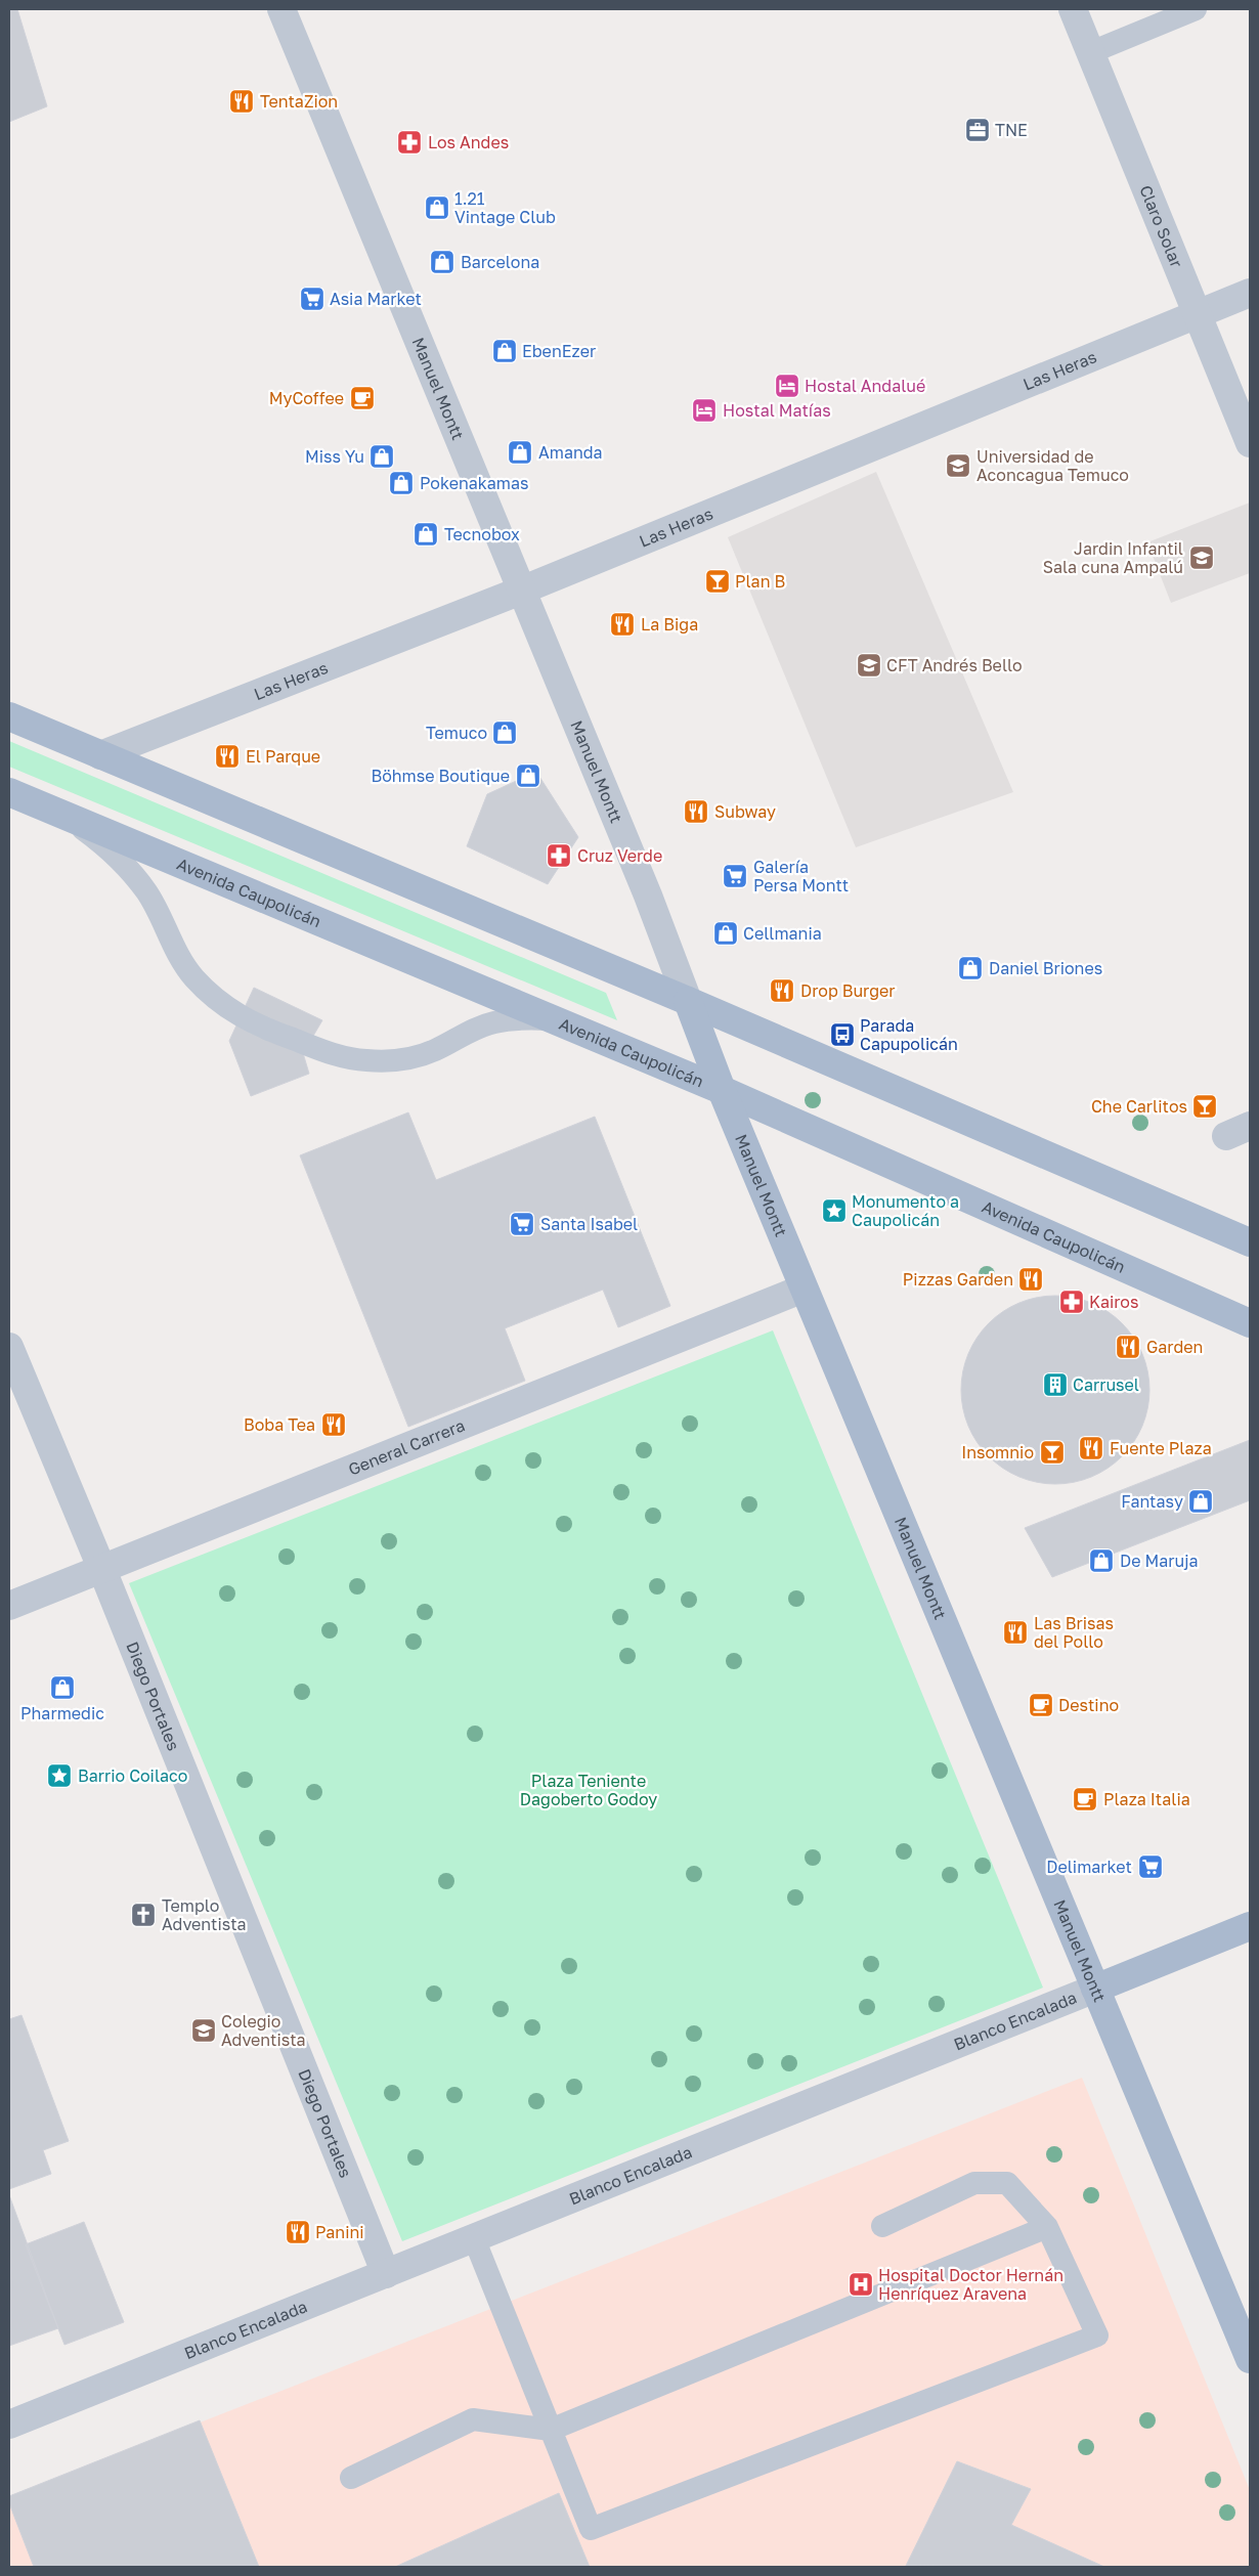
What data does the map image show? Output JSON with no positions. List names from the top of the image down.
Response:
{
  "streets": {
    "main road": ["Manuel Montt", "Avenida Caupolicán", "Blanco Encalada"],
    "street": [
      "Claro Solar",
      "Las Heras",
      "General Carrera",
      "Diego Portales"
    ]
  },
  "crossings": [
    ["Claro Solar", "Las Heras"],
    ["Las Heras", "Manuel Montt"],
    ["Manuel Montt", "Avenida Caupolicán"],
    ["Manuel Montt", "General Carrera"],
    ["Manuel Montt", "Blanco Encalada"],
    ["General Carrera", "Diego Portales"],
    ["Diego Portales", "Blanco Encalada"]
  ],
  "parks": ["Plaza Teniente Dagoberto Godoy"],
  "places": {
    "restaurant": [
      "TentaZion",
      "La Biga",
      "El Parque",
      "Subway",
      "Drop Burger",
      "Pizzas Garden",
      "Garden",
      "Boba Tea",
      "Fuente Plaza",
      "Las Brisas del Pollo",
      "Panini"
    ],
    "office": ["TNE"],
    "pharmacy": ["Los Andes", "Cruz Verde", "Kairos"],
    "shop": [
      "1.21 Vintage Club",
      "Barcelona",
      "EbenEzer",
      "Amanda",
      "Miss Yu",
      "Pokenakamas",
      "Tecnobox",
      "Temuco",
      "Böhmse Boutique",
      "Cellmania",
      "Daniel Briones",
      "Fantasy",
      "De Maruja",
      "Pharmedic"
    ],
    "supermarket": [
      "Asia Market",
      "Galería Persa Montt",
      "Santa Isabel",
      "Delimarket"
    ],
    "hotel": ["Hostal Andalué", "Hostal Matías"],
    "cafe": ["MyCoffee", "Destino", "Plaza Italia"],
    "school or university": [
      "Universidad de Aconcagua Temuco",
      "Jardin Infantil Sala cuna Ampalú",
      "CFT Andrés Bello",
      "Colegio Adventista"
    ],
    "bar": ["Plan B", "Che Carlitos", "Insomnio"],
    "bus stop": ["Parada Capupolicán"],
    "place": ["Monumento a Caupolicán", "Barrio Coilaco"],
    "building": ["Carrusel"],
    "church": ["Templo Adventista"],
    "hospital": ["Hospital Doctor Hernán Henríquez Aravena"]
  }
}
